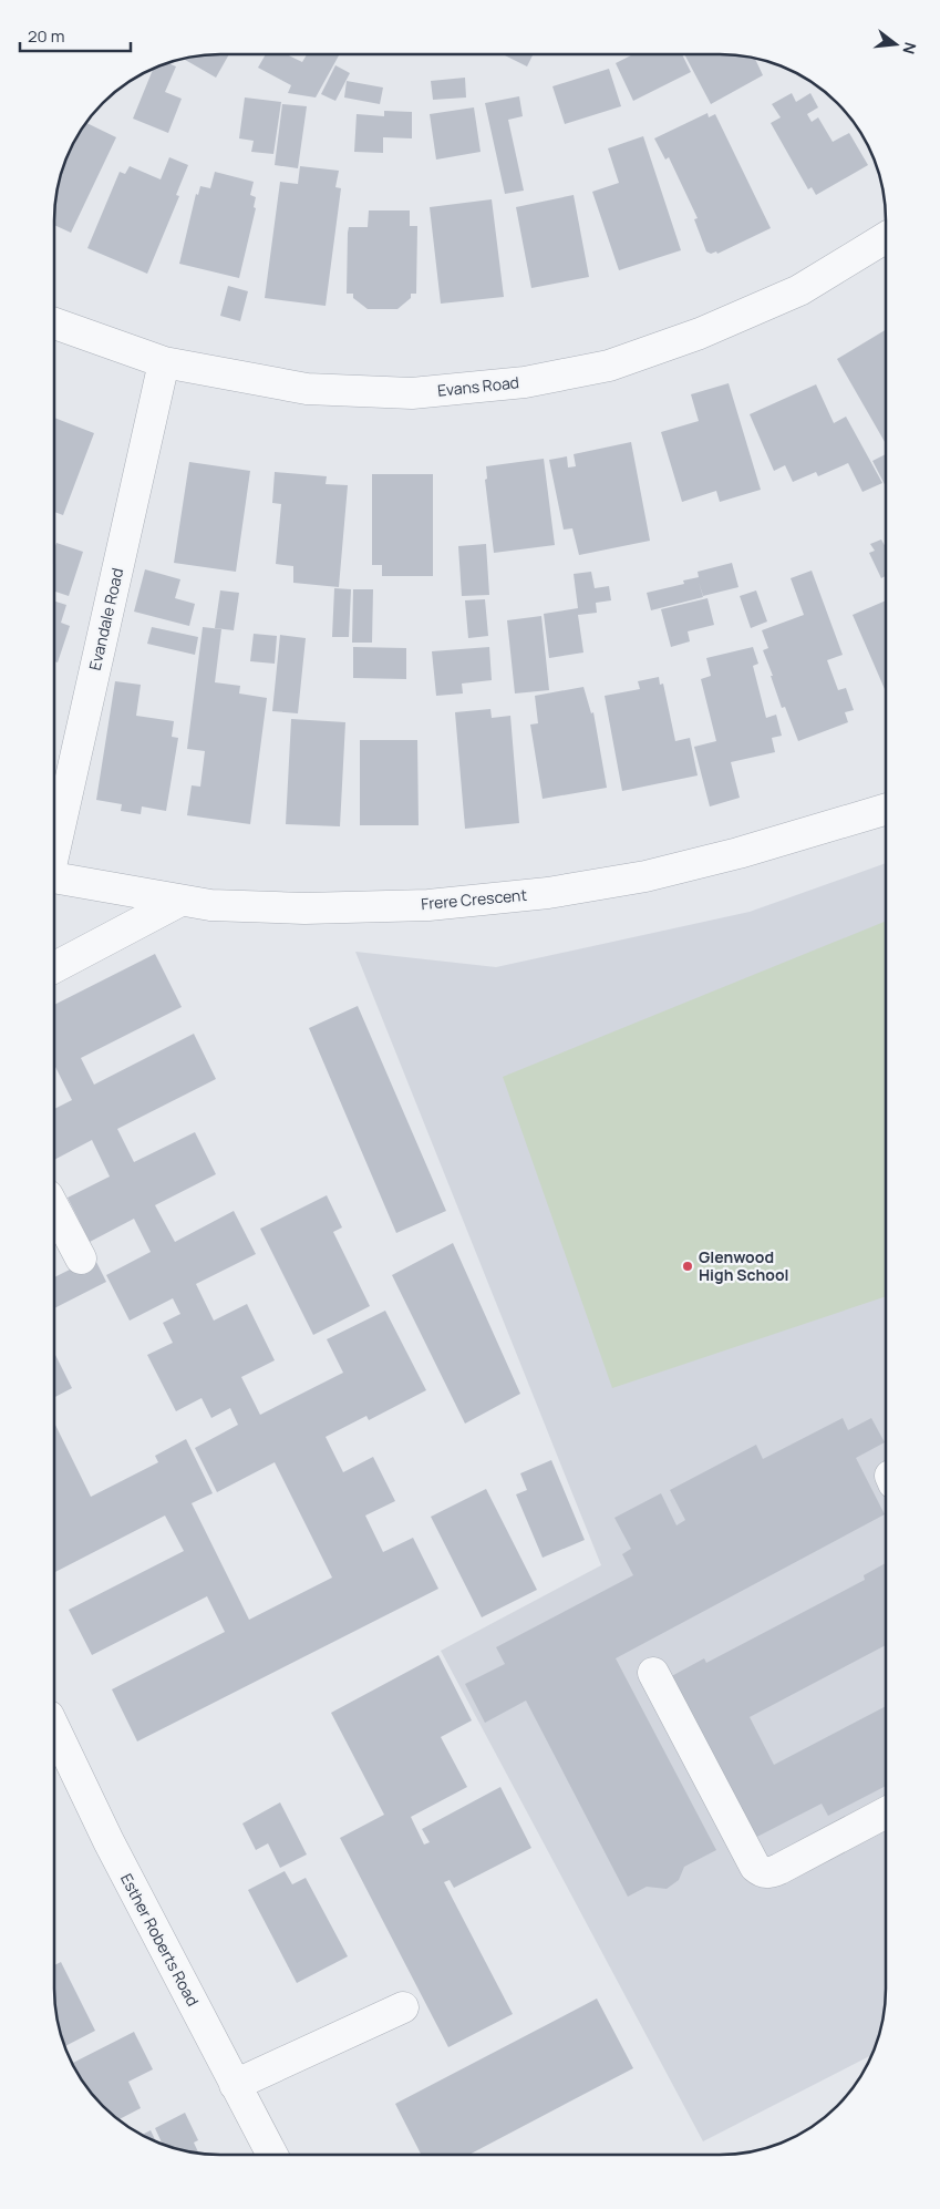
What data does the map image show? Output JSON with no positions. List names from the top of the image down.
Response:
{
  "streets": {
    "street": [
      "Evans Road",
      "Evandale Road",
      "Frere Crescent",
      "Esther Roberts Road"
    ]
  },
  "crossings": [
    ["Evans Road", "Evandale Road"]
  ],
  "places": ["Glenwood High School"],
  "scale_bar": "20 m",
  "north": "right"
}
